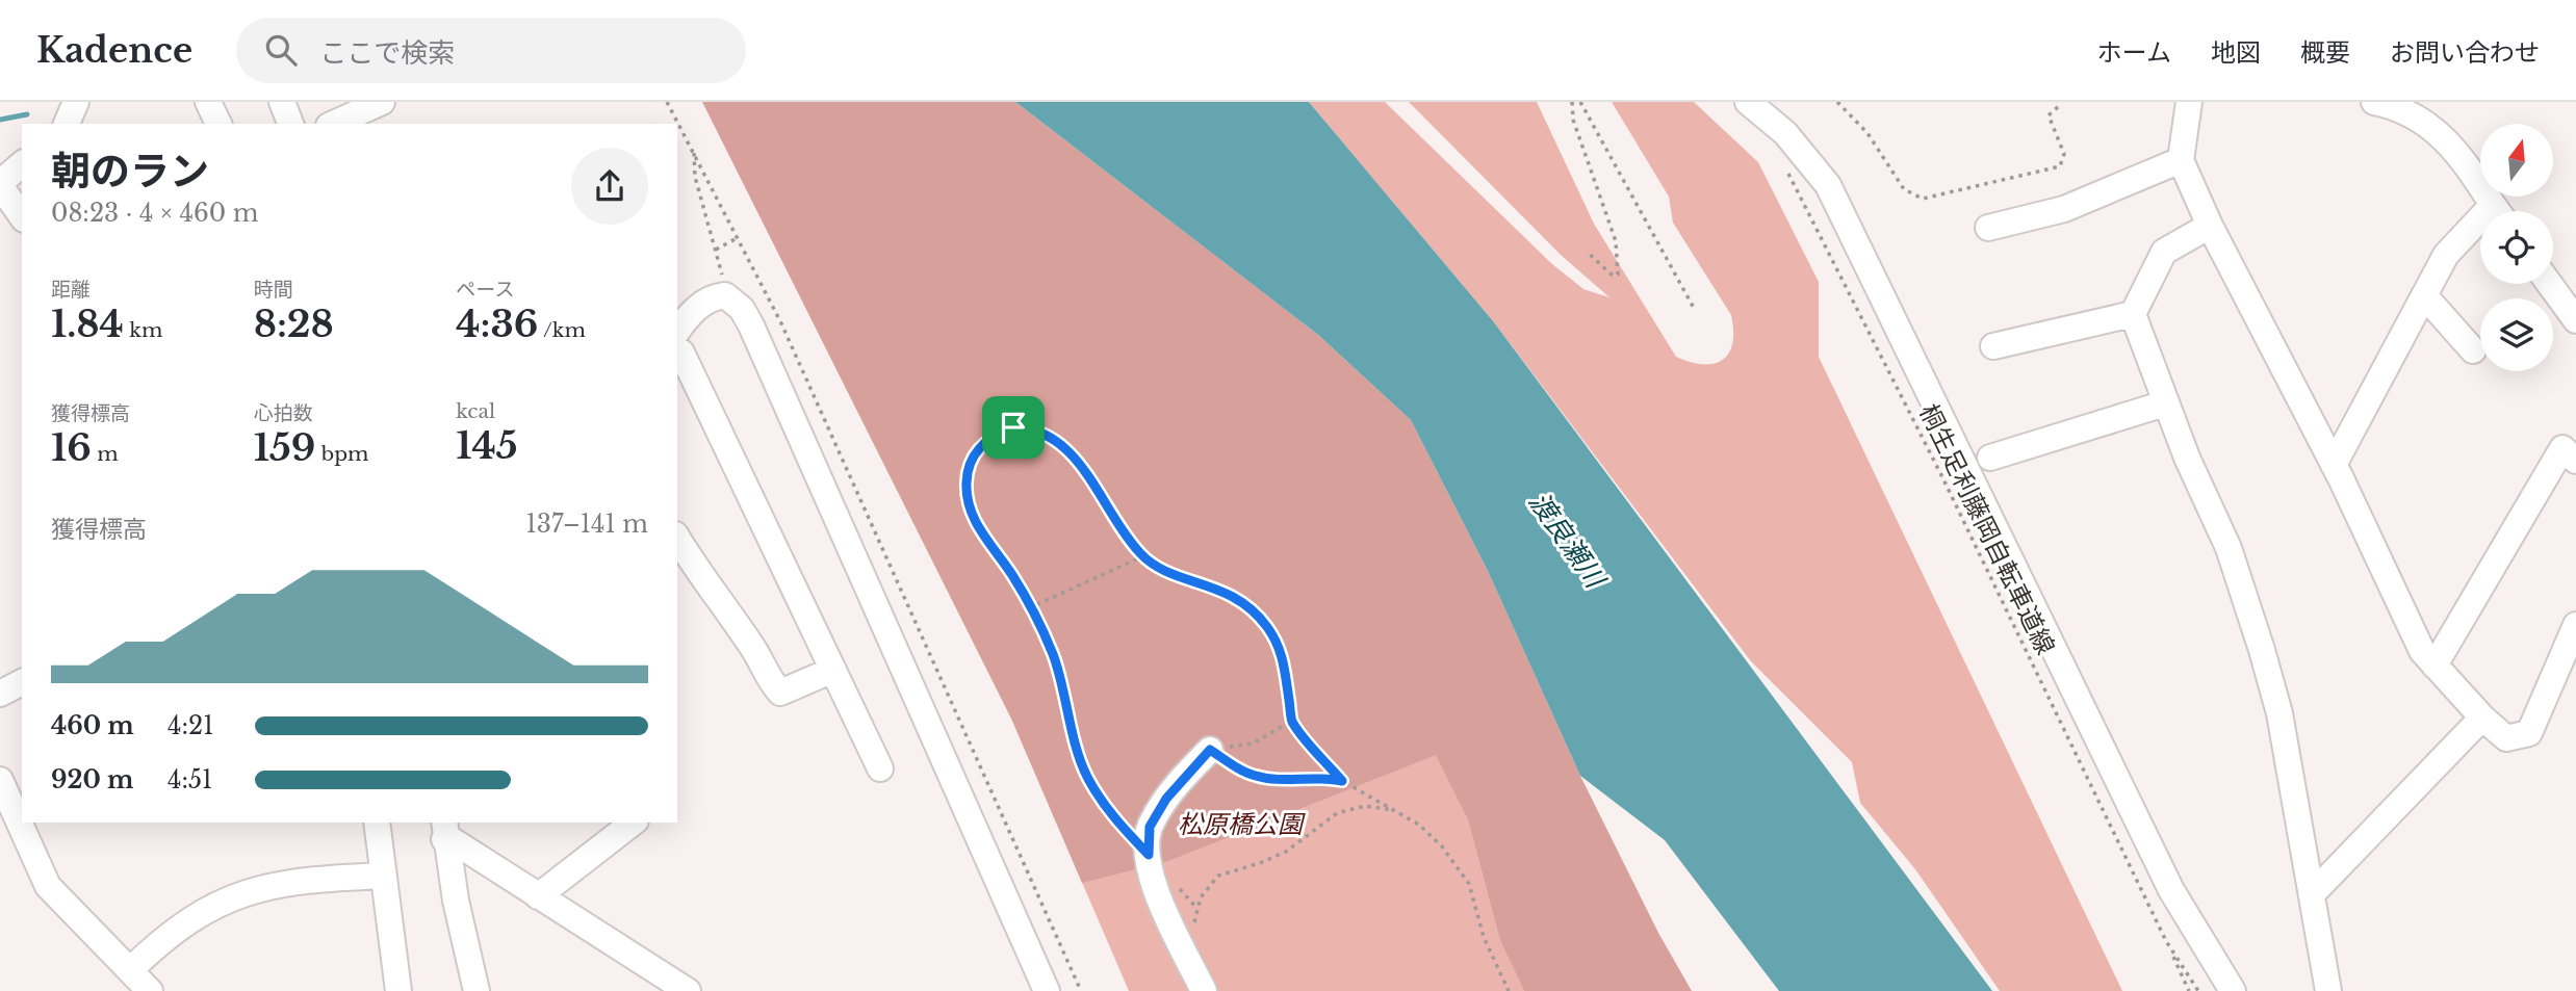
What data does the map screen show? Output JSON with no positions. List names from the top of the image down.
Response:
{
  "streets": {
    "path": ["桐生足利藤岡自転車道線"]
  },
  "water": ["渡良瀬川"],
  "parks": ["松原橋公園"],
  "north": "top",
  "page": {
    "header": "Kadence",
    "search": "ここで検索",
    "nav": [
      "ホーム",
      "地図",
      "概要",
      "お問い合わせ"
    ],
    "heading": ["朝のラン", "08:23 · 4 × 460 m"],
    "stats": [
      ["距離", "1.84 km"],
      ["時間", "8:28"],
      ["ペース", "4:36 /km"],
      ["獲得標高", "16 m"],
      ["心拍数", "159 bpm"],
      ["kcal", "145"]
    ],
    "chart": ["獲得標高", "137–141 m"],
    "list": [
      {
        "name": "460 m",
        "note": "4:21"
      },
      {
        "name": "920 m",
        "note": "4:51"
      }
    ]
  }
}
